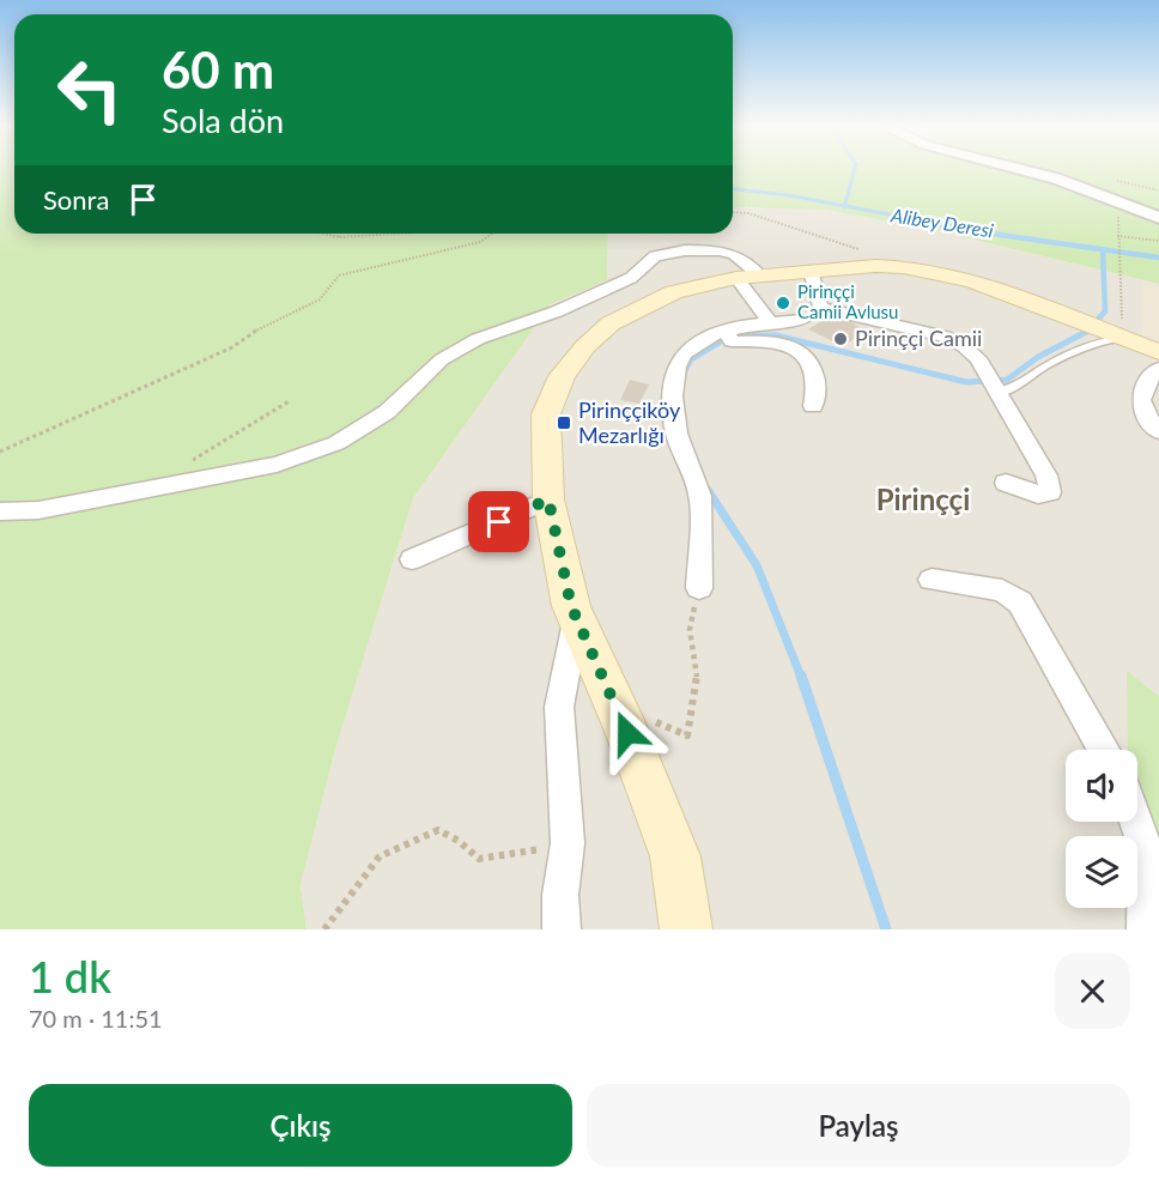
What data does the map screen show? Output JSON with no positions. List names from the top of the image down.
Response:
{
  "districts": ["Pirinççi"],
  "water": ["Alibey Deresi"],
  "places": {
    "other": ["Pirinççi Camii Avlusu", "Pirinççi Camii"],
    "transit": ["Pirinççiköy Mezarlığı"]
  },
  "page": {
    "turn": ["60 m", "Sola dön"],
    "then": "Sonra",
    "heading": ["1 dk", "70 m · 11:51"],
    "buttons": ["Çıkış", "Paylaş"]
  }
}
